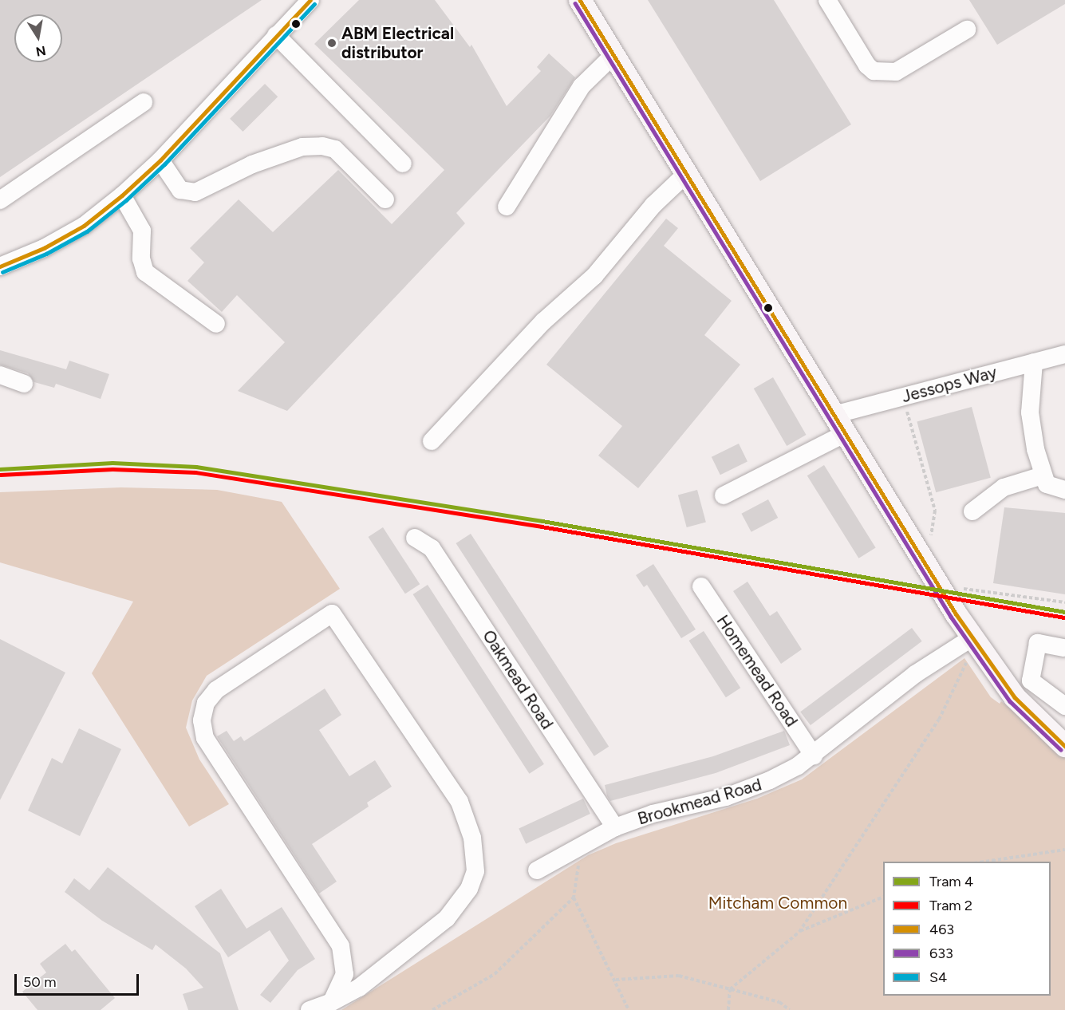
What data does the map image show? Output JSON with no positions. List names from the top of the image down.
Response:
{
  "streets": {
    "street": [
      "Jessops Way",
      "Homemead Road",
      "Oakmead Road",
      "Brookmead Road"
    ]
  },
  "crossings": [
    ["Homemead Road", "Brookmead Road"],
    ["Oakmead Road", "Brookmead Road"]
  ],
  "parks": ["Mitcham Common"],
  "places": ["ABM Electrical distributor"],
  "lines": [
    "transit line 463",
    "transit line 633",
    "transit line S4",
    "tram line 4",
    "tram line 2"
  ],
  "legend": [
    "Tram 4",
    "Tram 2",
    "463",
    "633",
    "S4"
  ],
  "scale_bar": "50 m",
  "north": "bottom"
}
